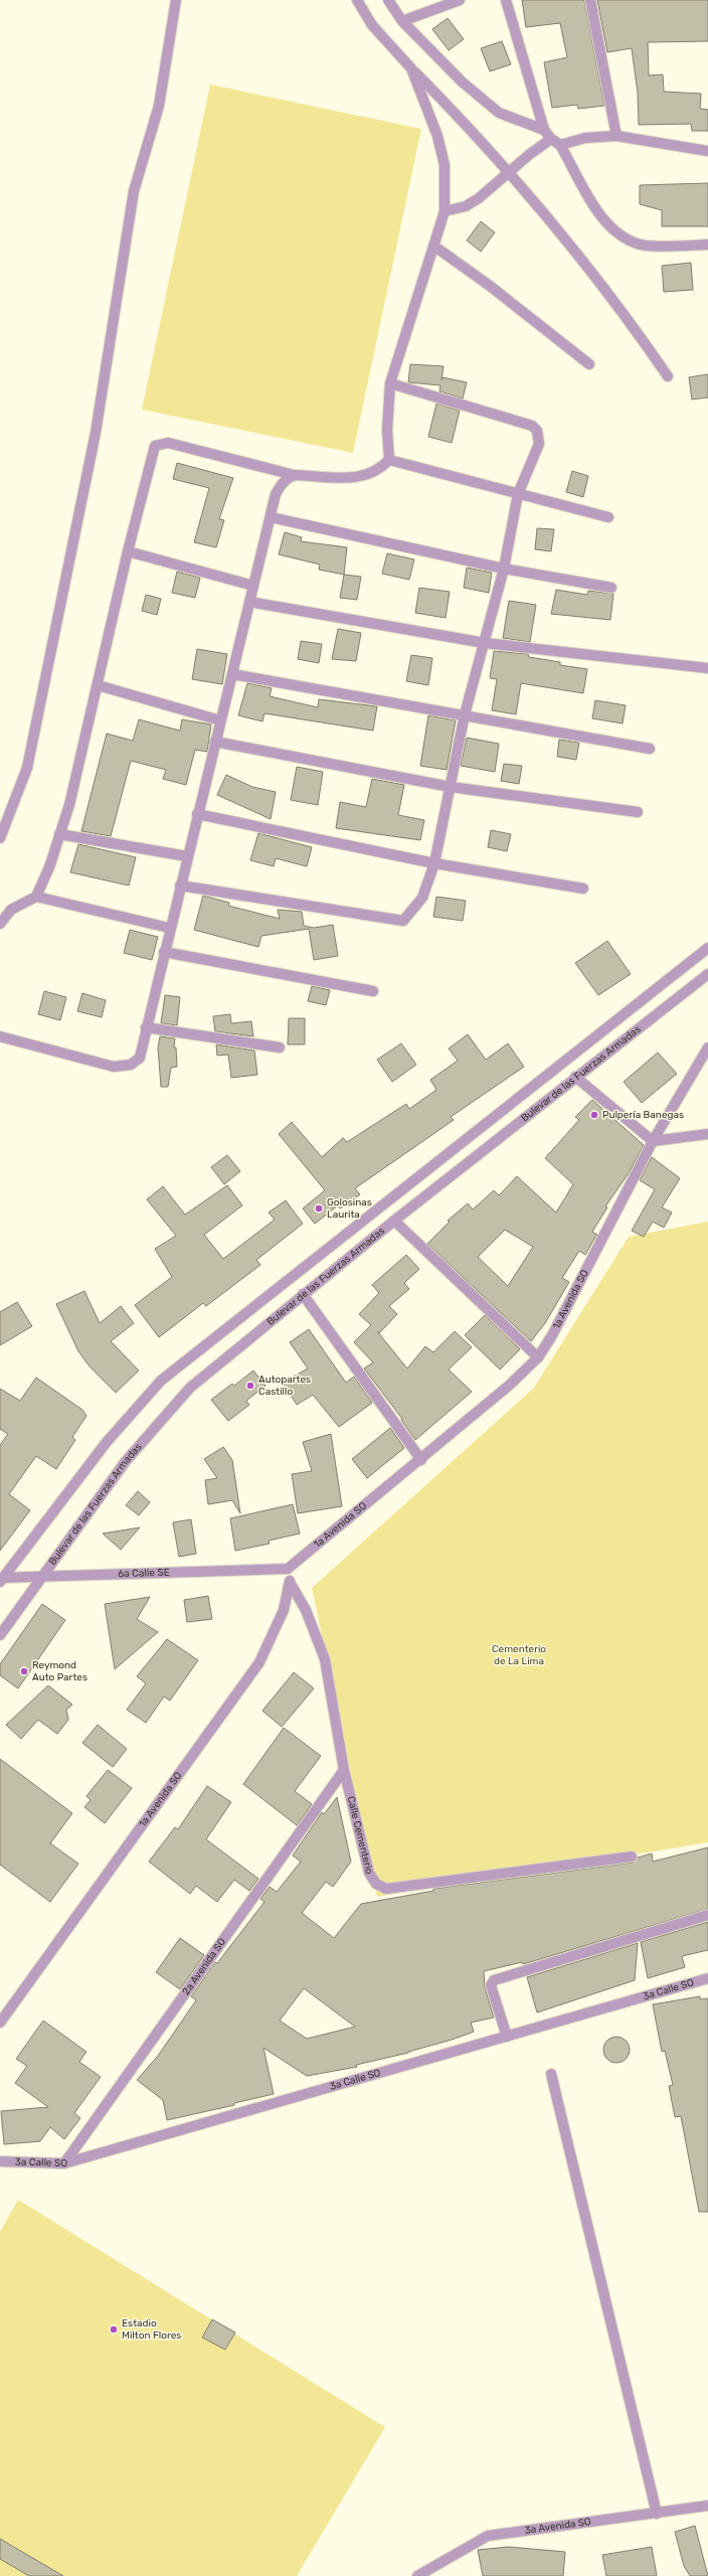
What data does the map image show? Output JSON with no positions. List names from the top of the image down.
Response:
{
  "streets": {
    "street": [
      "Bulevar de las Fuerzas Armadas",
      "1a Avenida SO",
      "6a Calle SE",
      "Calle Cementerio",
      "2a Avenida SO",
      "3a Calle SO",
      "3a Avenida SO"
    ]
  },
  "crossings": [
    ["Bulevar de las Fuerzas Armadas", "6a Calle SE"],
    ["1a Avenida SO", "6a Calle SE"],
    ["1a Avenida SO", "Calle Cementerio"],
    ["Calle Cementerio", "2a Avenida SO"],
    ["2a Avenida SO", "3a Calle SO"]
  ],
  "parks": ["Cementerio de La Lima"],
  "places": [
    "Pulpería Banegas",
    "Golosinas Laurita",
    "Autopartes Castillo",
    "Reymond Auto Partes",
    "Estadio Milton Flores"
  ]
}
